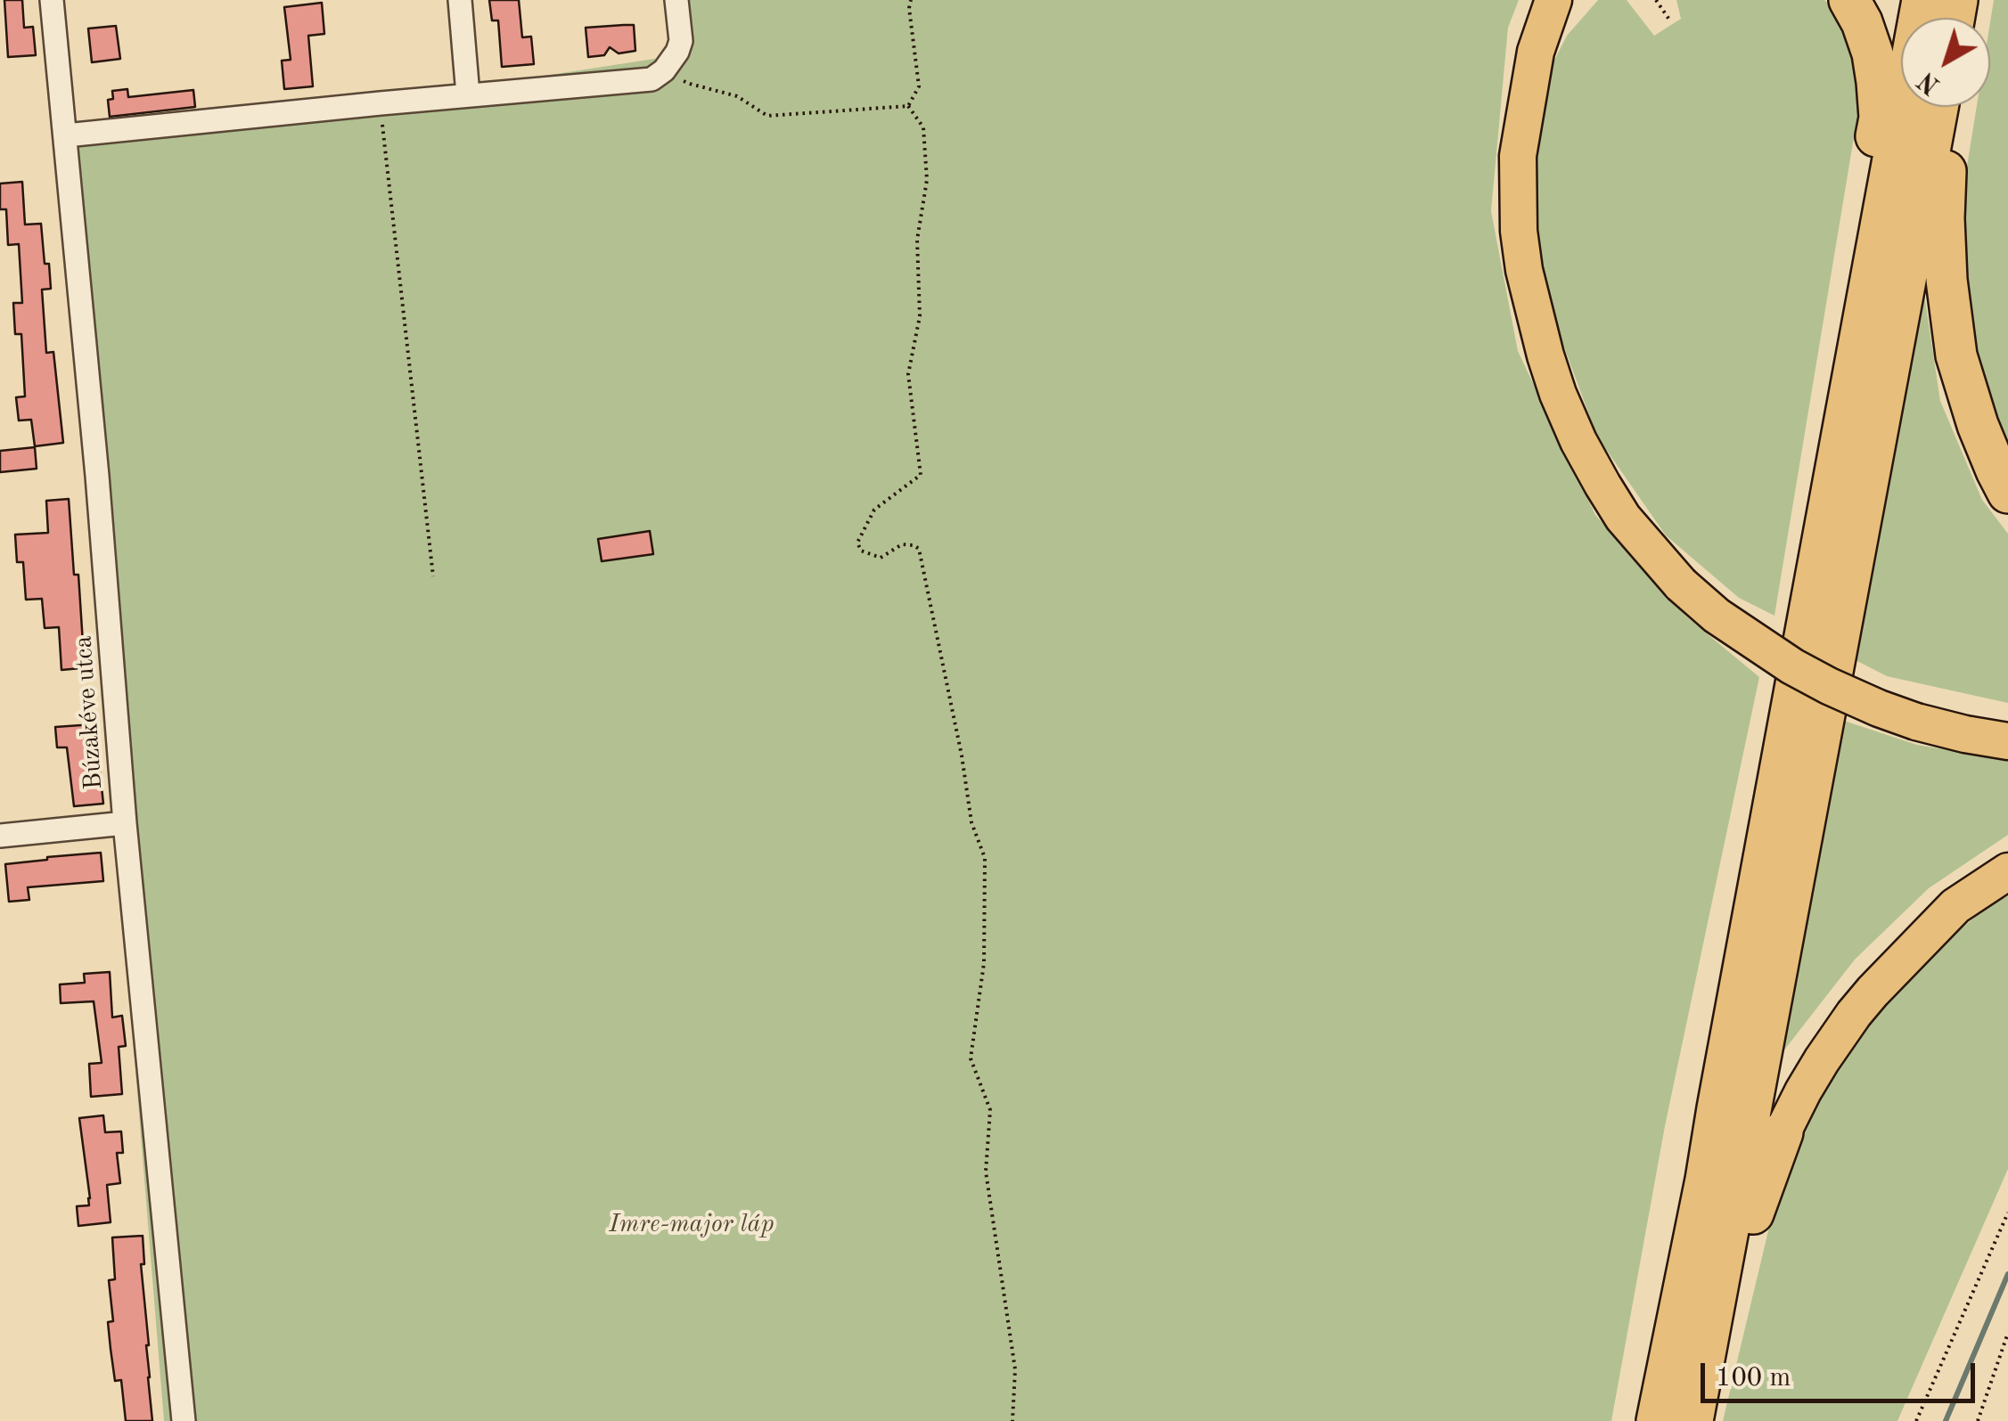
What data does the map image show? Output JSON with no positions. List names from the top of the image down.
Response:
{
  "streets": {
    "street": ["Búzakéve utca"]
  },
  "parks": ["Imre-major láp"],
  "scale_bar": "100 m",
  "north": "bottom left"
}
